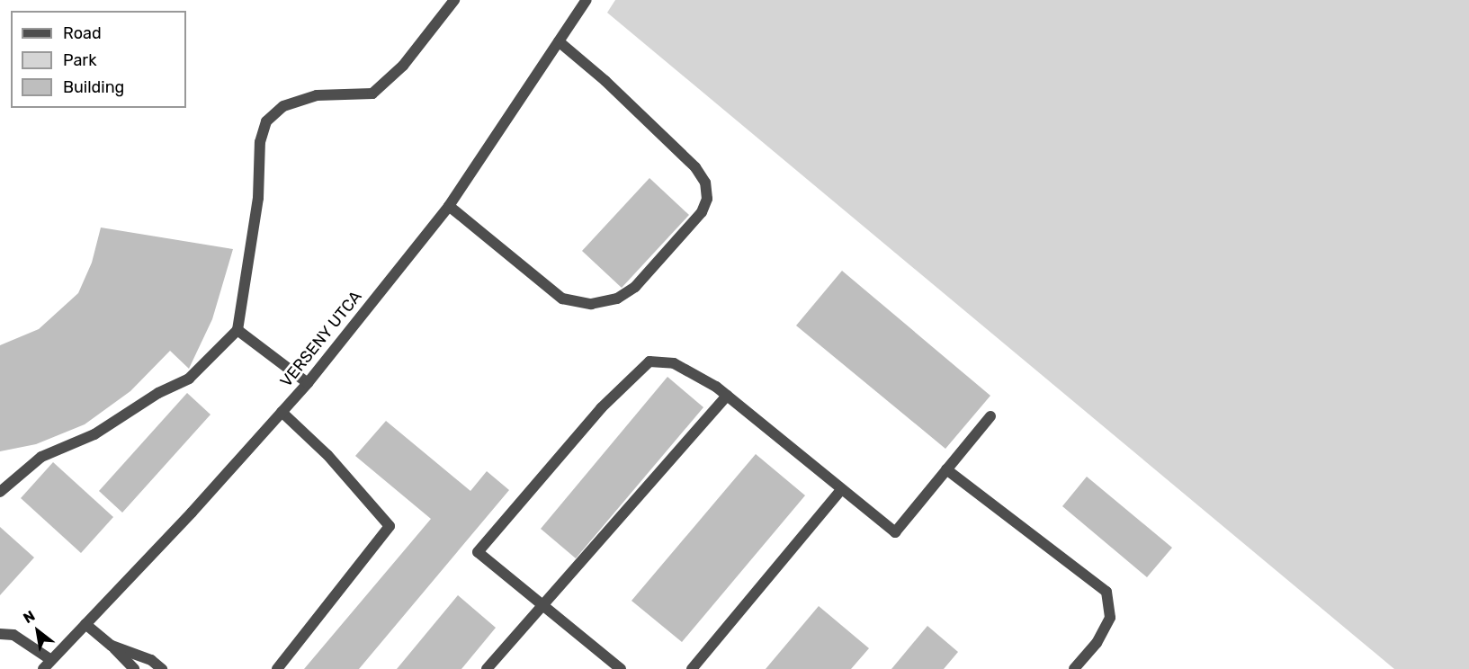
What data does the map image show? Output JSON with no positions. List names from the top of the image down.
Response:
{
  "streets": {
    "street": ["VERSENY UTCA"]
  },
  "legend": ["Road", "Park", "Building"],
  "north": "top left"
}
